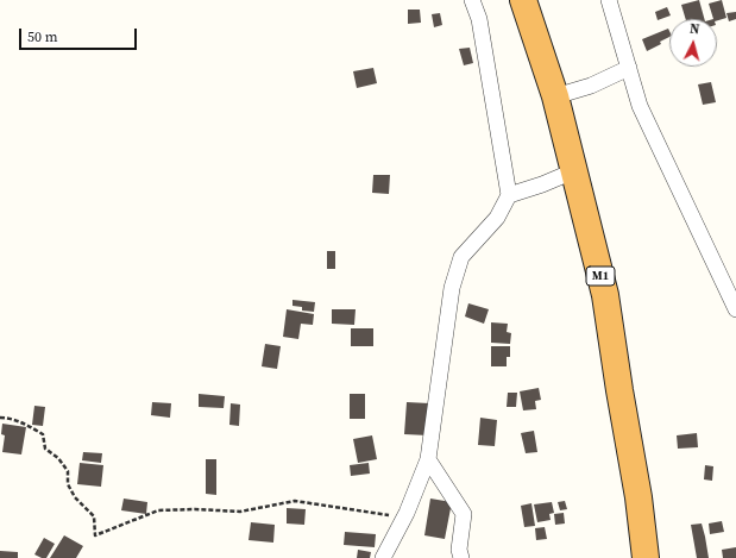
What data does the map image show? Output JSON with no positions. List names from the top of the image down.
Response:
{
  "streets": {
    "highway": ["M1"]
  },
  "scale_bar": "50 m",
  "north": "top"
}
